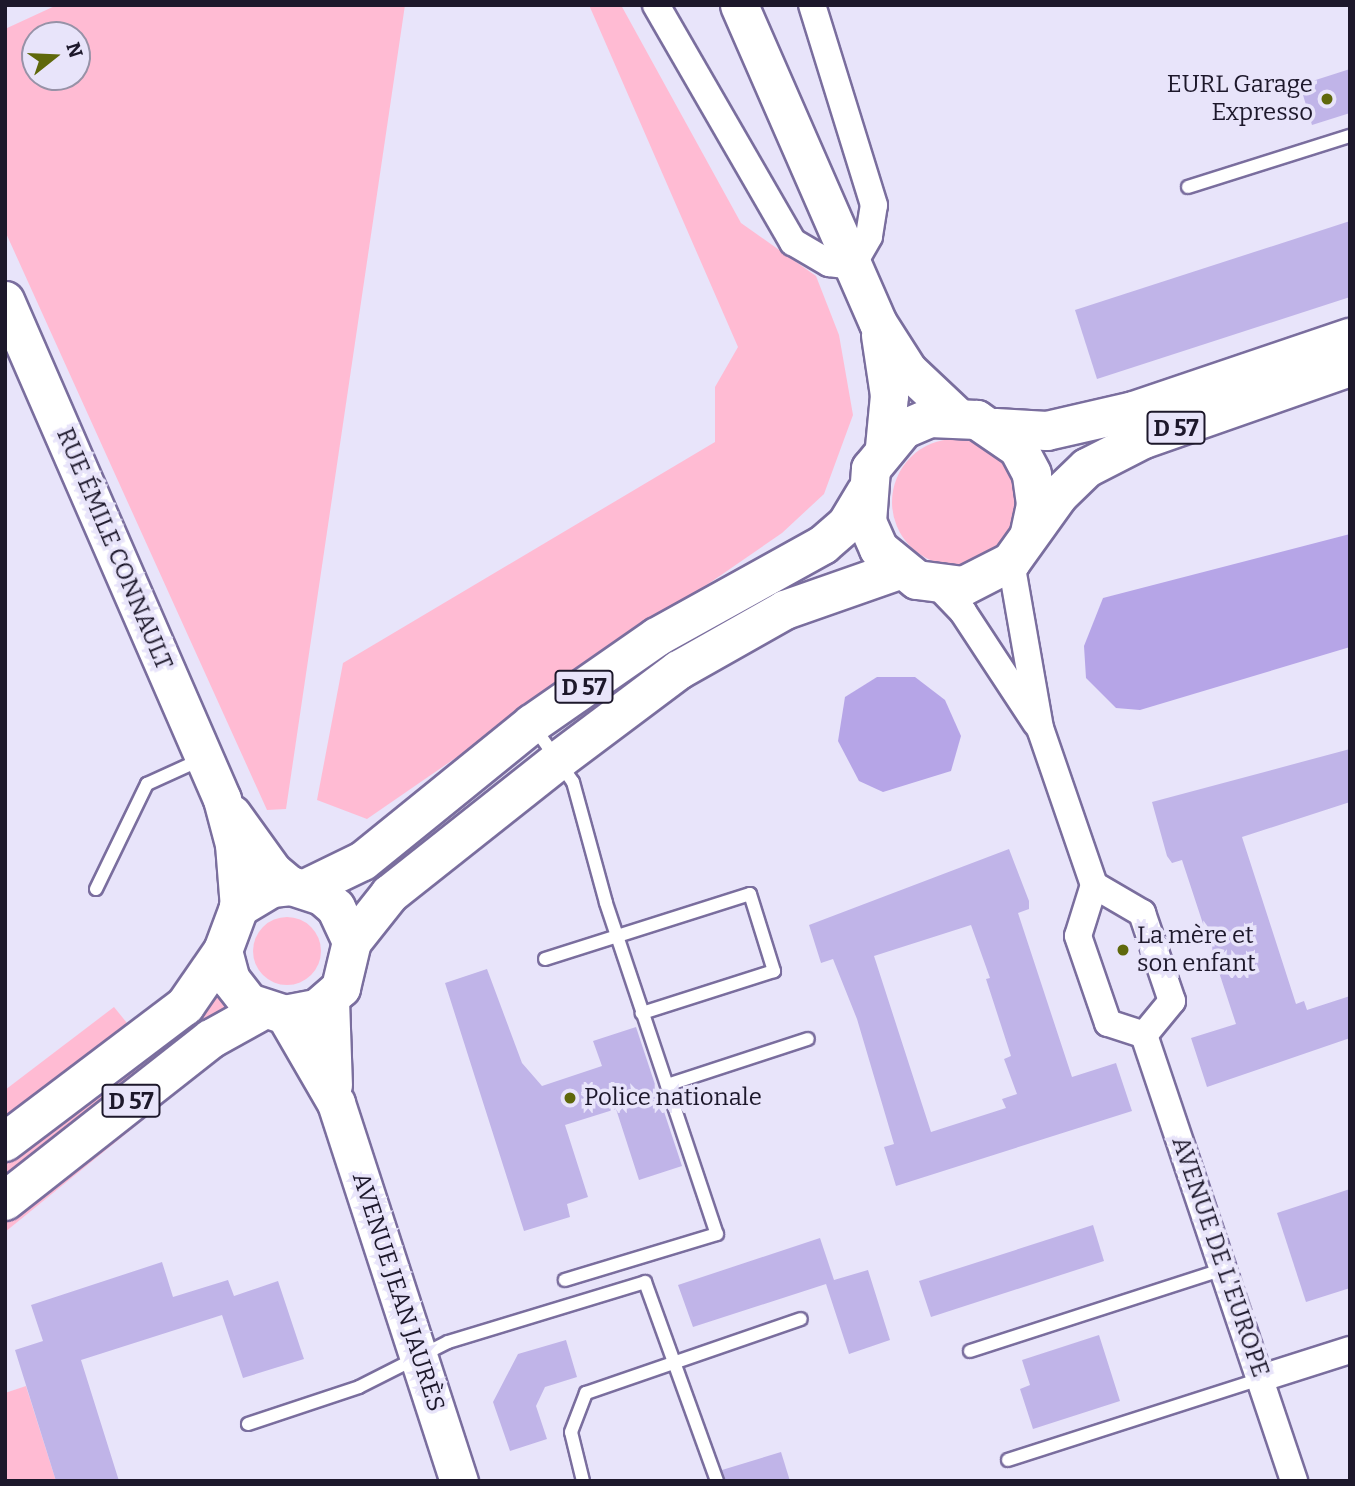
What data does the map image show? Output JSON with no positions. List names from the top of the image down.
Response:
{
  "streets": {
    "main road": ["D 57"],
    "street": ["RUE ÉMILE CONNAULT", "AVENUE DE L'EUROPE", "AVENUE JEAN JAURÈS"]
  },
  "crossings": [
    ["D 57", "RUE ÉMILE CONNAULT"],
    ["D 57", "AVENUE JEAN JAURÈS"],
    ["RUE ÉMILE CONNAULT", "AVENUE JEAN JAURÈS"]
  ],
  "places": ["EURL Garage Expresso", "La mère et son enfant", "Police nationale"],
  "north": "right"
}
